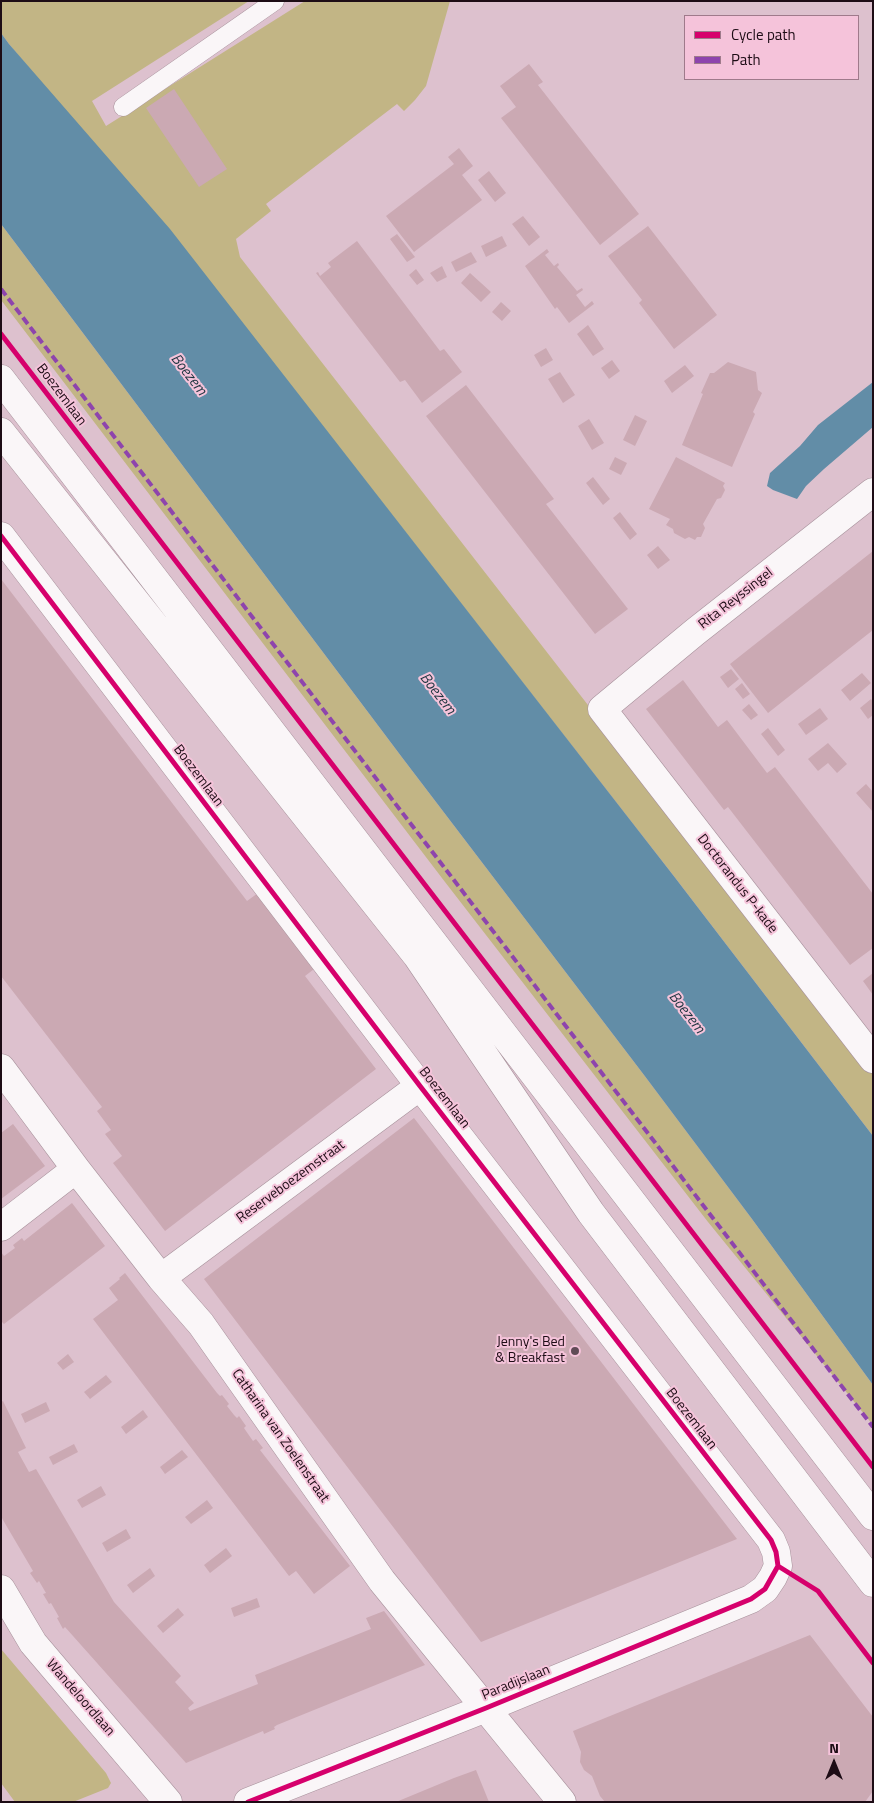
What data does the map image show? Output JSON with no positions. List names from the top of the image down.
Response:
{
  "streets": {
    "street": [
      "Boezemlaan",
      "Rita Reyssingel",
      "Doctorandus P-kade",
      "Reserveboezemstraat",
      "Catharina van Zoelenstraat",
      "Paradijslaan",
      "Wandeloordlaan"
    ]
  },
  "crossings": [
    ["Boezemlaan", "Reserveboezemstraat"],
    ["Boezemlaan", "Paradijslaan"],
    ["Rita Reyssingel", "Doctorandus P-kade"],
    ["Reserveboezemstraat", "Catharina van Zoelenstraat"],
    ["Catharina van Zoelenstraat", "Paradijslaan"]
  ],
  "water": ["Boezem"],
  "places": ["Jenny's Bed & Breakfast"],
  "legend": ["Cycle path", "Path"],
  "north": "top"
}
